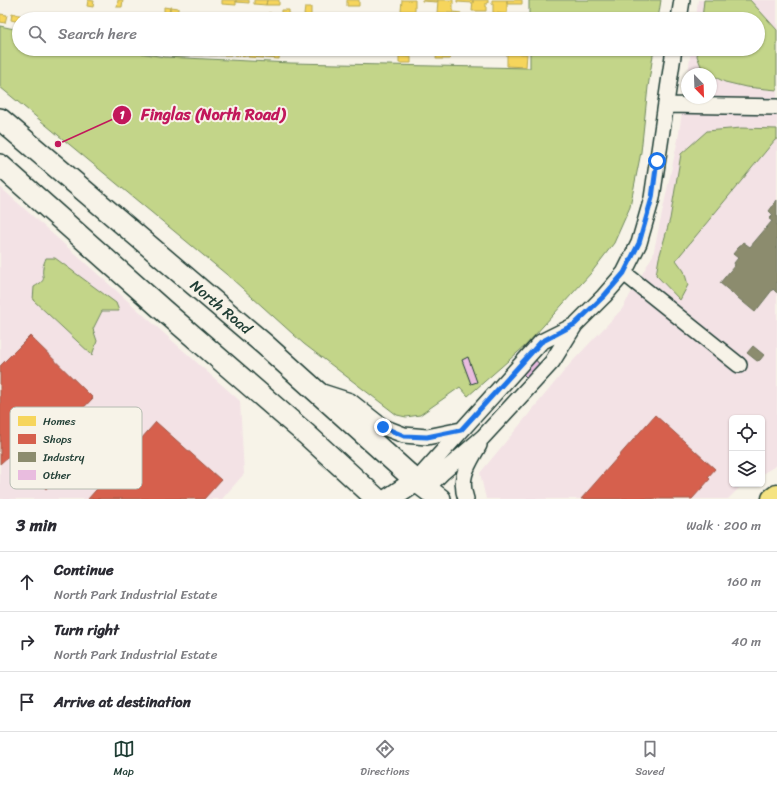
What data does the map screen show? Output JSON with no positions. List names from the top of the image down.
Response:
{
  "streets": {
    "main road": ["North Road"]
  },
  "places": ["Finglas (North Road)"],
  "legend": [
    "Homes",
    "Shops",
    "Industry",
    "Other"
  ],
  "north": "bottom right",
  "page": {
    "search": "Search here",
    "heading": ["3 min", "Walk · 200 m"],
    "list": [
      ["Continue", "North Park Industrial Estate", "160 m"],
      ["Turn right", "North Park Industrial Estate", "40 m"],
      "Arrive at destination"
    ],
    "nav": ["Map", "Directions", "Saved"]
  }
}
